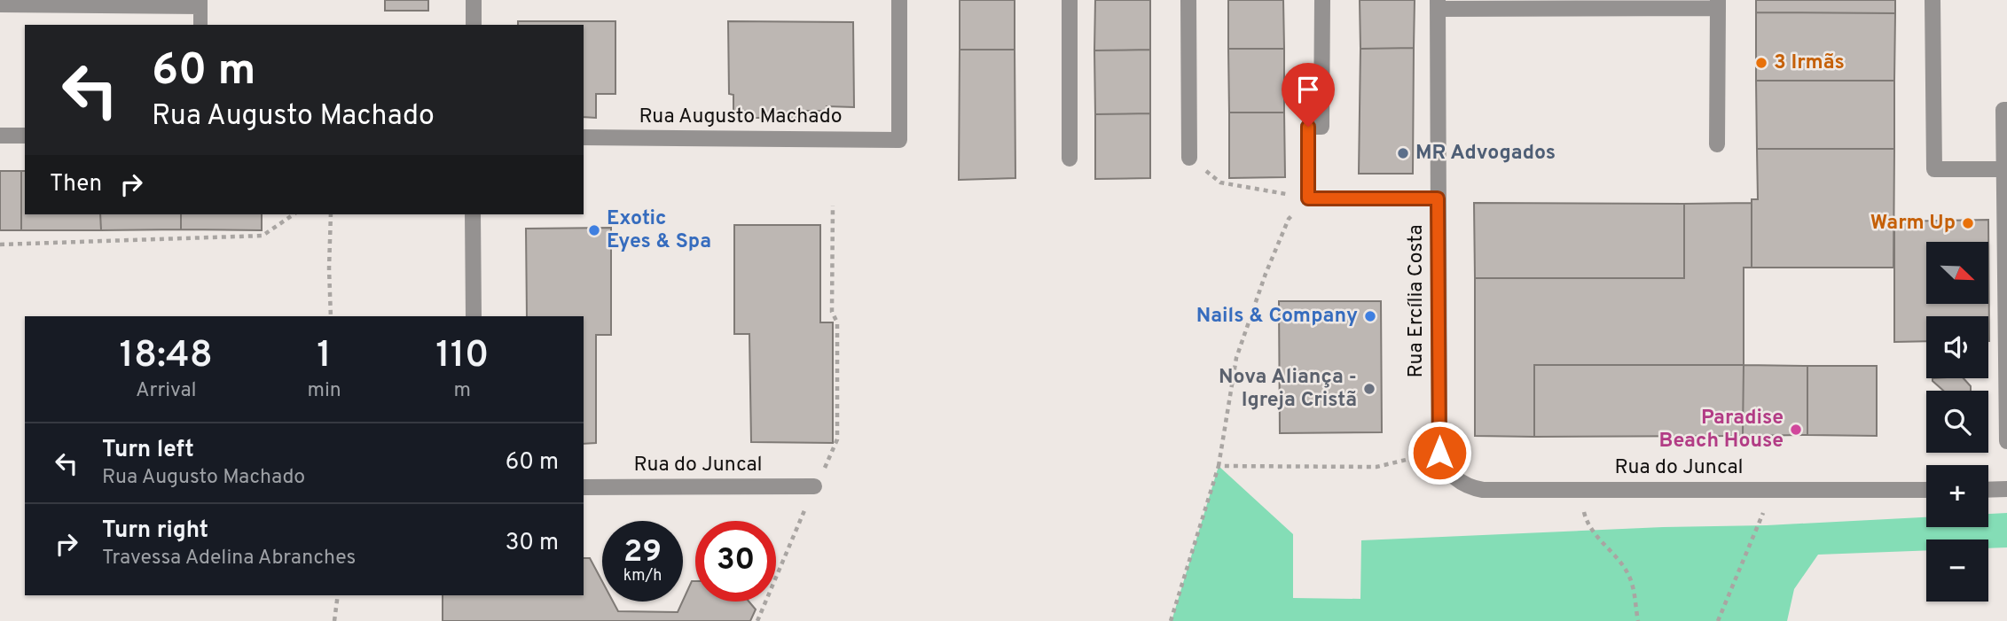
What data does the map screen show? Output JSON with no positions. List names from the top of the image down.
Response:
{
  "streets": {
    "street": ["Rua Augusto Machado", "Rua Ercília Costa", "Rua do Juncal"]
  },
  "crossings": [
    ["Rua Ercília Costa", "Rua do Juncal"]
  ],
  "places": [
    "3 Irmãs",
    "MR Advogados",
    "Warm Up",
    "Exotic Eyes & Spa",
    "Nails & Company",
    "Nova Aliança - Igreja Cristã",
    "Paradise Beach House"
  ],
  "north": "bottom right",
  "page": {
    "turn": ["60 m", "Rua Augusto Machado"],
    "then": "Then",
    "map_buttons": ["+", "−"],
    "eta": [
      "18:48",
      "Arrival",
      "1",
      "min",
      "110",
      "m"
    ],
    "list": [
      {
        "name": "Turn left",
        "note": "Rua Augusto Machado",
        "value": "60 m"
      },
      {
        "name": "Turn right",
        "note": "Travessa Adelina Abranches",
        "value": "30 m"
      }
    ],
    "speed": "29 km/h",
    "limit": "30"
  }
}
